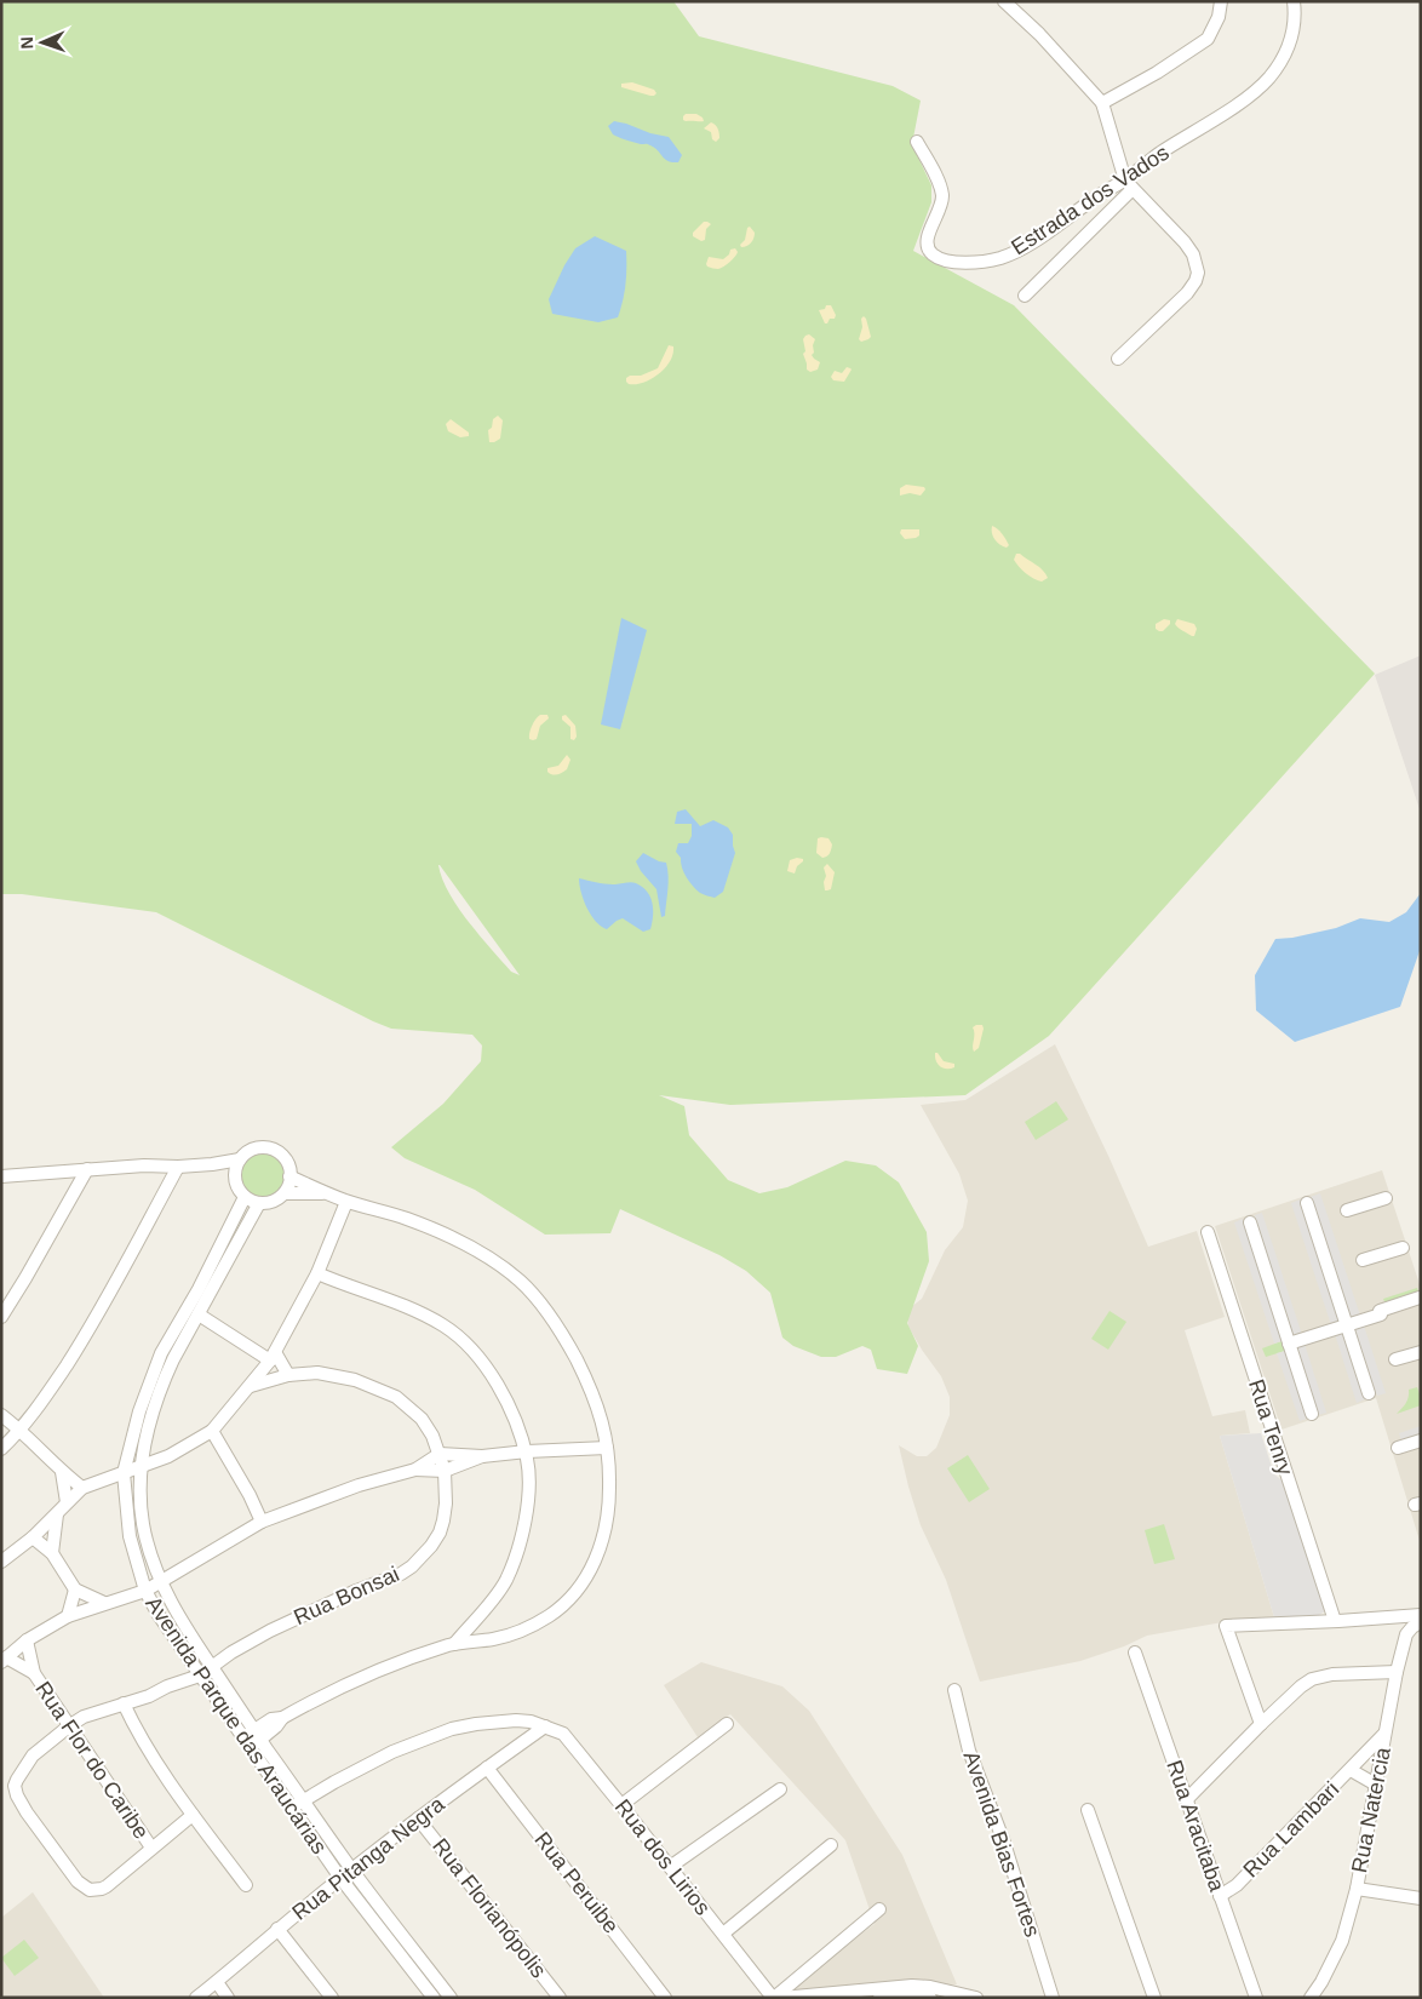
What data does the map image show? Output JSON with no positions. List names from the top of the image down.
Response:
{
  "streets": {
    "street": [
      "Estrada dos Vados",
      "Rua Tenry",
      "Rua Bonsai",
      "Avenida Parque das Araucárias",
      "Rua Flor do Caribe",
      "Rua Natercia",
      "Rua Aracitaba",
      "Rua Lambari",
      "Avenida Bias Fortes",
      "Rua dos Lirios",
      "Rua Pitanga Negra",
      "Rua Peruibe",
      "Rua Florianópolis"
    ]
  },
  "crossings": [
    ["Rua Bonsai", "Avenida Parque das Araucárias"],
    ["Avenida Parque das Araucárias", "Rua dos Lirios"],
    ["Avenida Parque das Araucárias", "Rua Pitanga Negra"],
    ["Rua Natercia", "Rua Lambari"],
    ["Rua Aracitaba", "Rua Lambari"],
    ["Rua dos Lirios", "Rua Pitanga Negra"],
    ["Rua Pitanga Negra", "Rua Peruibe"],
    ["Rua Pitanga Negra", "Rua Florianópolis"]
  ],
  "north": "left"
}
